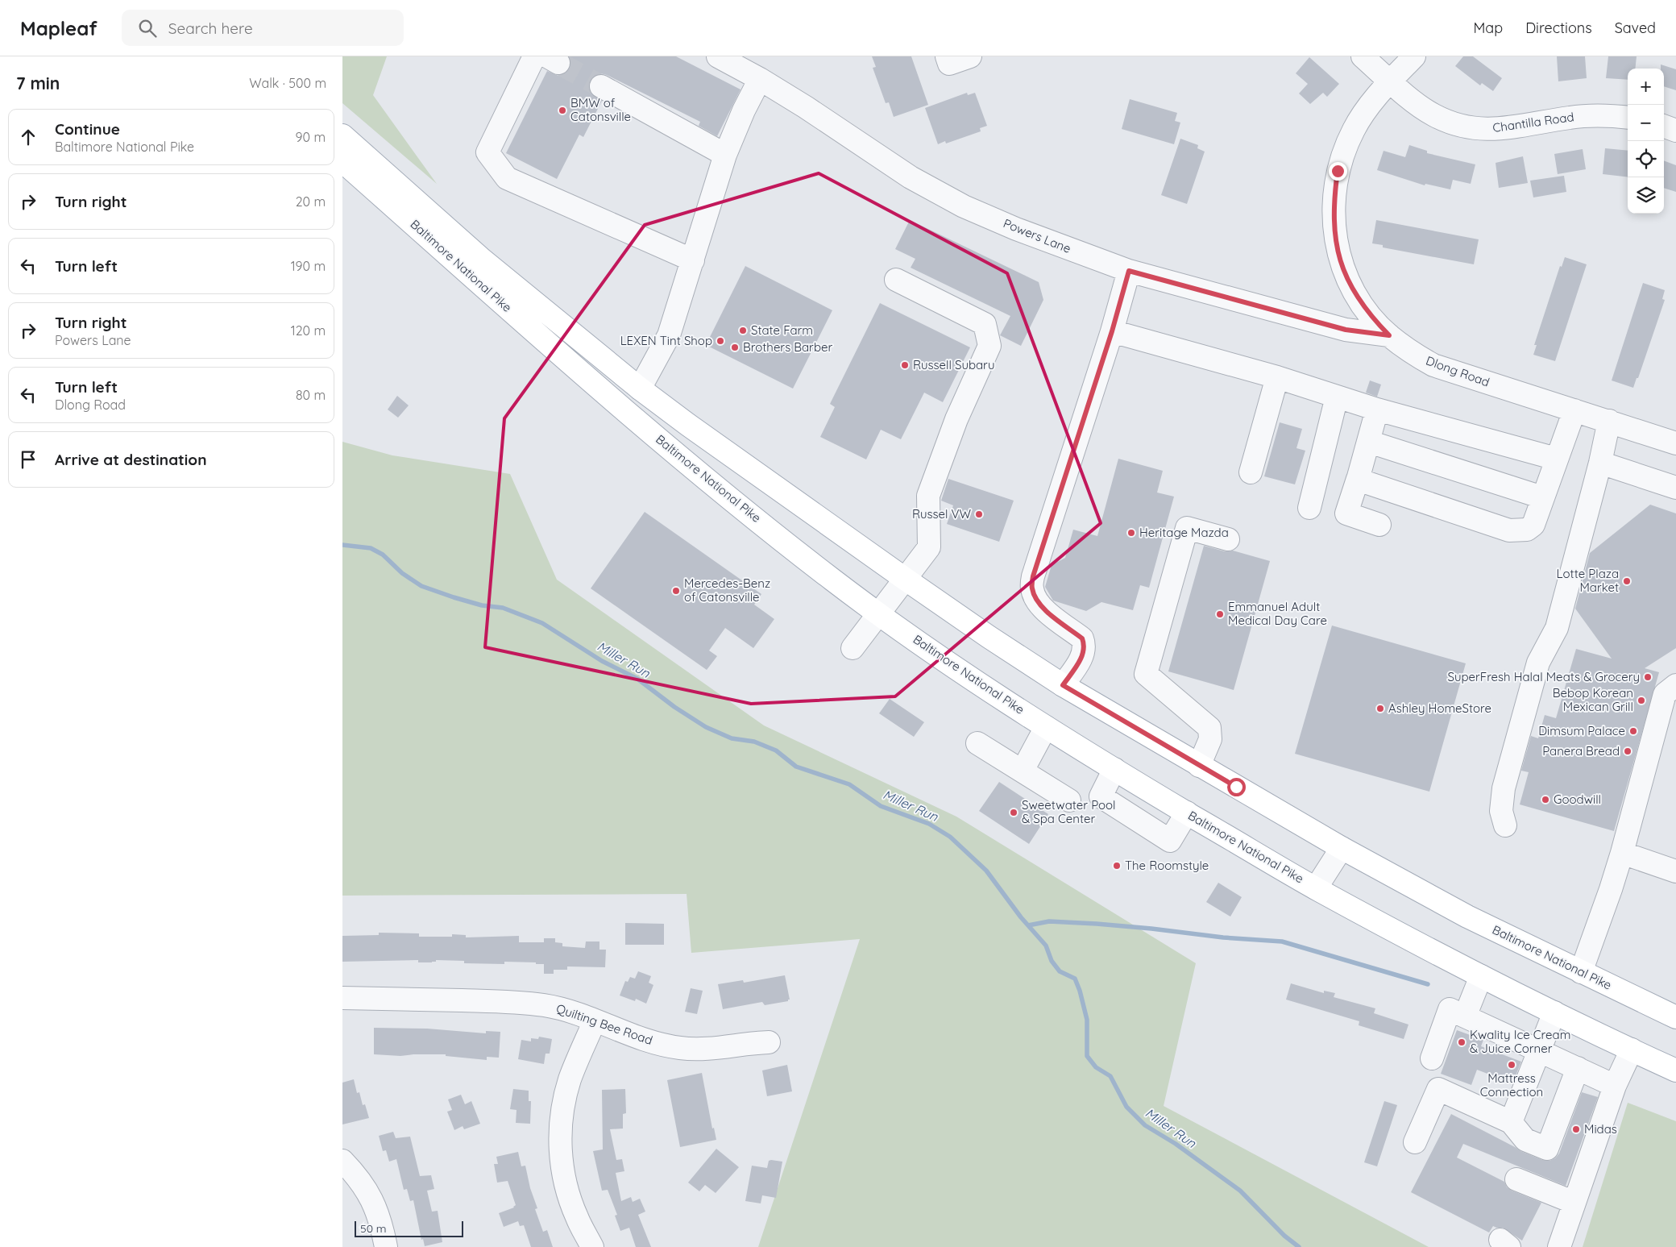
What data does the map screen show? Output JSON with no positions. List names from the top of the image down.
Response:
{
  "streets": {
    "main road": ["Baltimore National Pike"],
    "street": [
      "Chantilla Road",
      "Powers Lane",
      "Dlong Road",
      "Quilting Bee Road"
    ]
  },
  "crossings": [
    ["Chantilla Road", "Dlong Road"],
    ["Powers Lane", "Dlong Road"]
  ],
  "water": ["Miller Run"],
  "places": [
    "BMW of Catonsville",
    "State Farm",
    "LEXEN Tint Shop",
    "Brothers Barber",
    "Russell Subaru",
    "Russel VW",
    "Heritage Mazda",
    "Lotte Plaza Market",
    "Mercedes-Benz of Catonsville",
    "Emmanuel Adult Medical Day Care",
    "SuperFresh Halal Meats & Grocery",
    "Bebop Korean Mexican Grill",
    "Ashley HomeStore",
    "Dimsum Palace",
    "Panera Bread",
    "Goodwill",
    "Sweetwater Pool & Spa Center",
    "The Roomstyle",
    "Kwality Ice Cream & Juice Corner",
    "Mattress Connection",
    "Midas"
  ],
  "scale_bar": "50 m",
  "page": {
    "header": "Mapleaf",
    "search": "Search here",
    "nav": ["Map", "Directions", "Saved"],
    "heading": ["7 min", "Walk · 500 m"],
    "map_buttons": ["+", "−"],
    "list": [
      ["Continue", "Baltimore National Pike", "90 m"],
      ["Turn right", "20 m"],
      ["Turn left", "190 m"],
      ["Turn right", "Powers Lane", "120 m"],
      ["Turn left", "Dlong Road", "80 m"],
      "Arrive at destination"
    ],
    "scale": "50 m"
  }
}
